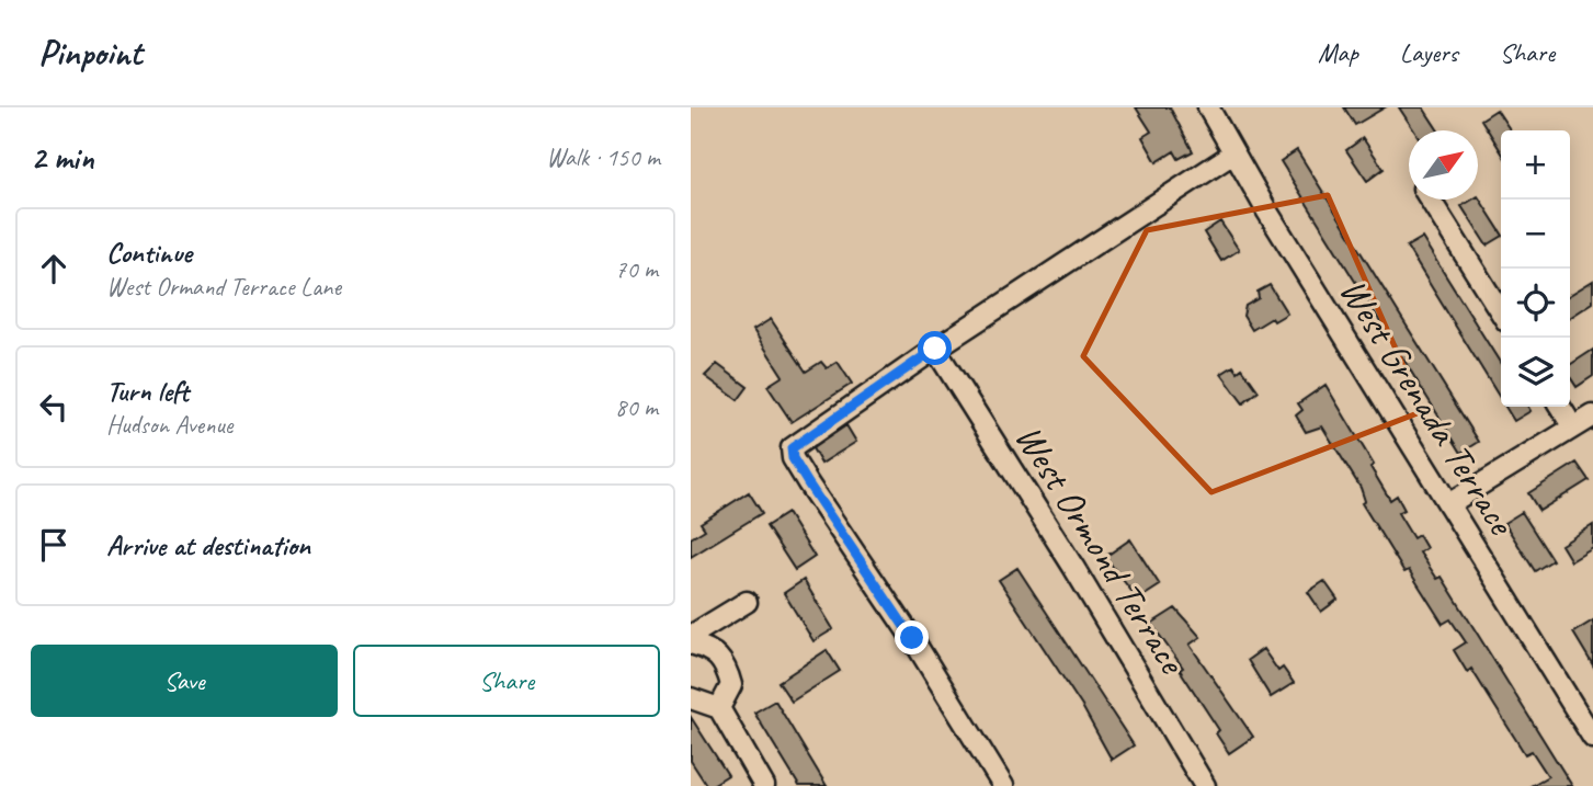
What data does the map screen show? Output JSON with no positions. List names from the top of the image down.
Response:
{
  "streets": {
    "street": ["West Grenada Terrace", "West Ormond Terrace"]
  },
  "north": "top right",
  "page": {
    "header": "Pinpoint",
    "nav": ["Map", "Layers", "Share"],
    "heading": ["2 min", "Walk · 150 m"],
    "map_buttons": ["+", "−"],
    "list": [
      ["Continue", "West Ormand Terrace Lane", "70 m"],
      ["Turn left", "Hudson Avenue", "80 m"],
      "Arrive at destination"
    ],
    "buttons": ["Save", "Share"]
  }
}
